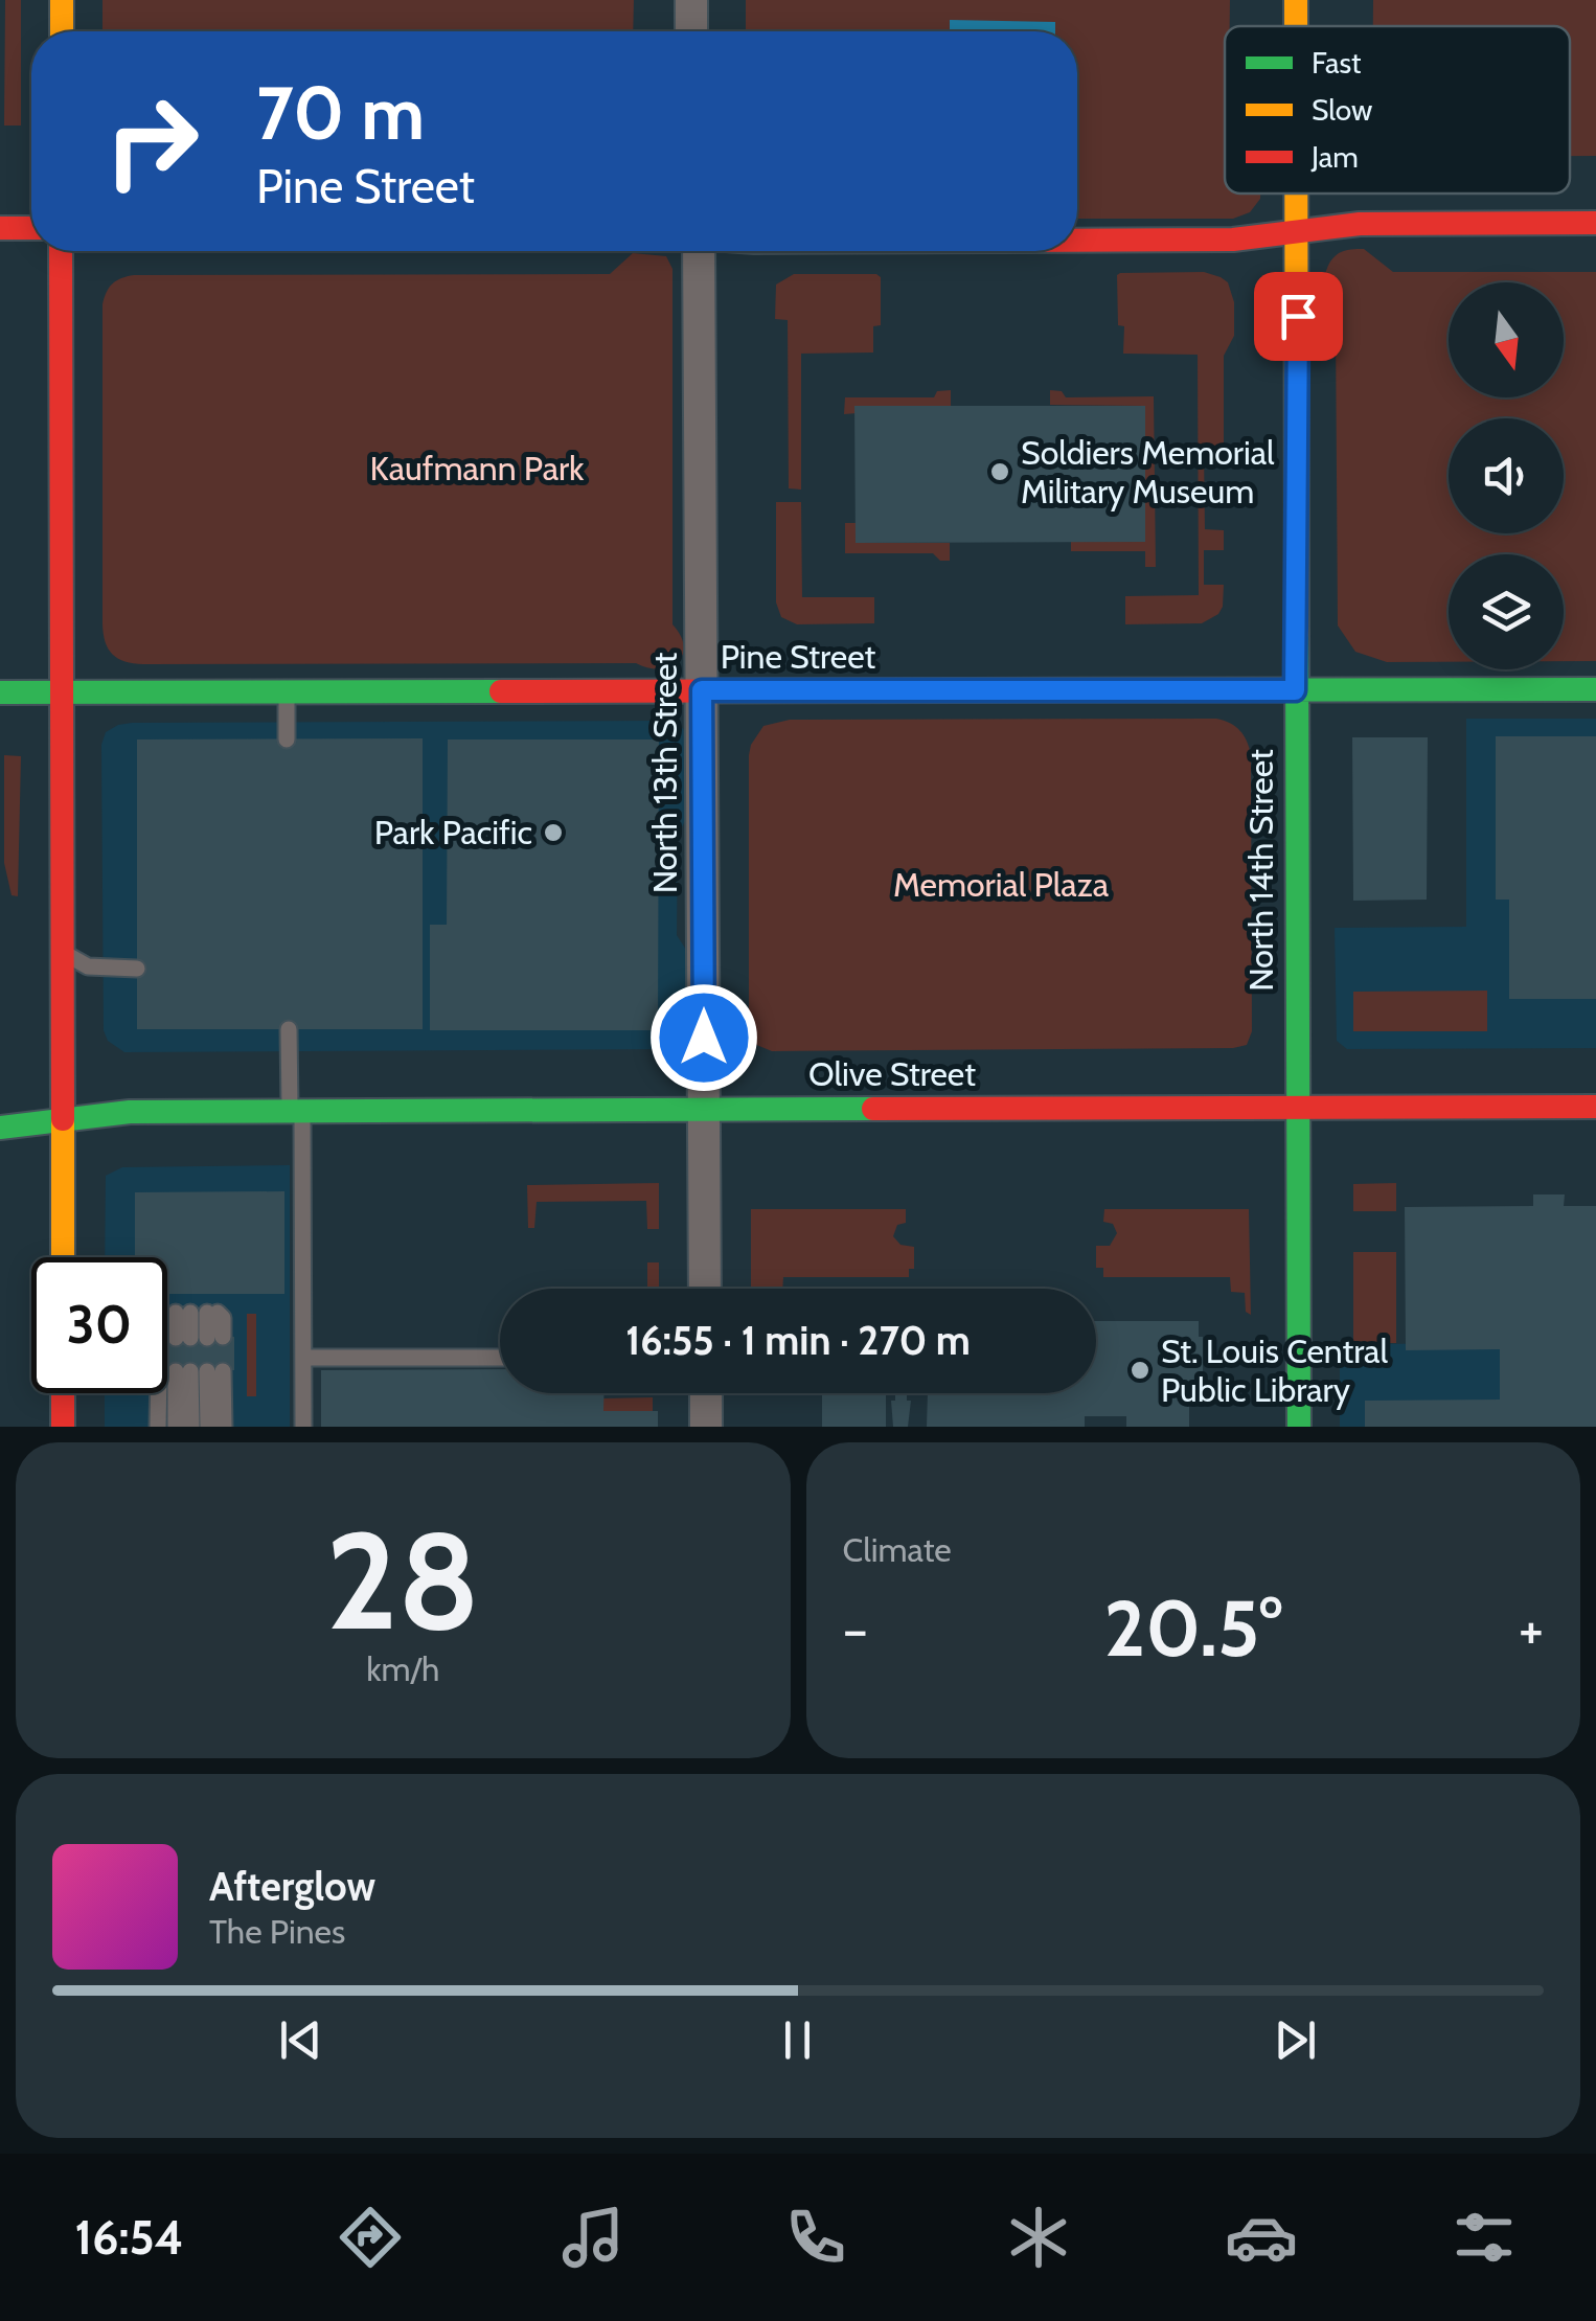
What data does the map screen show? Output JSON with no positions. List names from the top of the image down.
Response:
{
  "streets": {
    "main road": ["Pine Street", "North 14th Street", "Olive Street"],
    "street": ["North 13th Street"]
  },
  "crossings": [
    ["Pine Street", "North 13th Street"],
    ["Pine Street", "North 14th Street"],
    ["North 13th Street", "Olive Street"],
    ["North 14th Street", "Olive Street"]
  ],
  "parks": ["Kaufmann Park", "Memorial Plaza"],
  "places": ["Soldiers Memorial Military Museum", "Park Pacific", "St. Louis Central Public Library"],
  "legend": ["Fast", "Slow", "Jam"],
  "north": "bottom",
  "page": {
    "turn": ["70 m", "Pine Street"],
    "limit": "30",
    "trip": "16:55 · 1 min · 270 m",
    "tile": [
      ["28", "km/h"],
      "Climate"
    ],
    "heat": ["−", "20.5°", "+"],
    "song": ["Afterglow", "The Pines"],
    "tabs": "16:54"
  }
}
